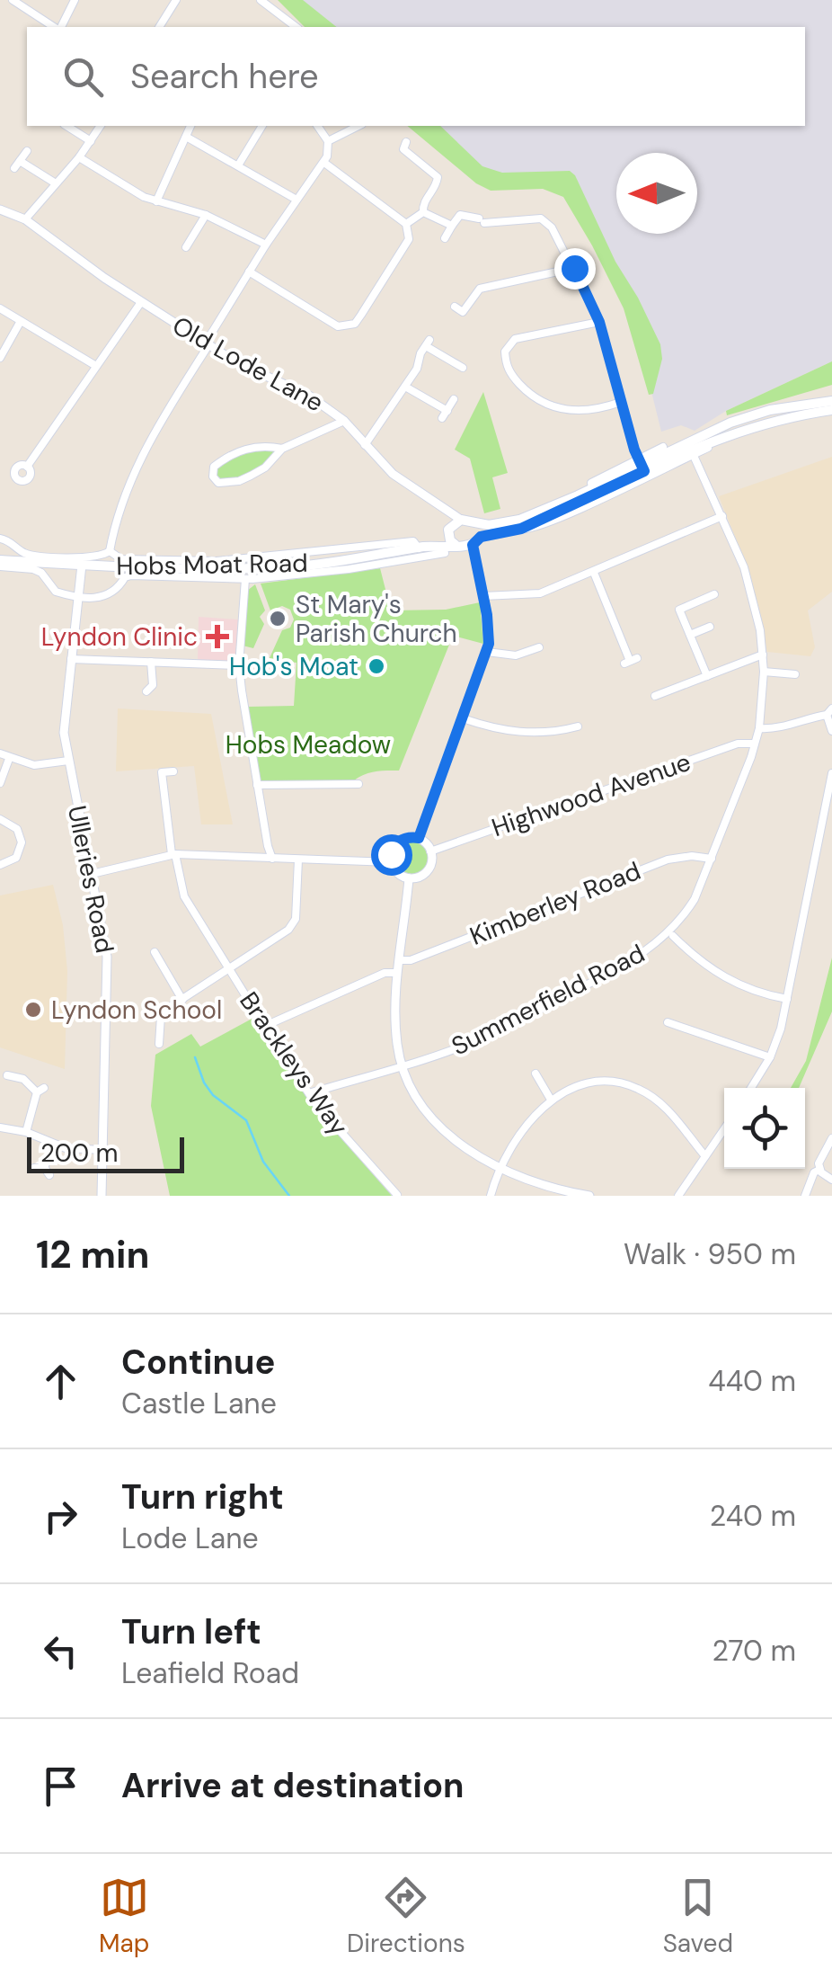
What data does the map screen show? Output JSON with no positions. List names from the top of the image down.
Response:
{
  "streets": {
    "main road": ["Hobs Moat Road"],
    "street": [
      "Old Lode Lane",
      "Highwood Avenue",
      "Ulleries Road",
      "Kimberley Road",
      "Summerfield Road",
      "Brackleys Way"
    ]
  },
  "crossings": [
    ["Old Lode Lane", "Hobs Moat Road"],
    ["Hobs Moat Road", "Ulleries Road"],
    ["Highwood Avenue", "Summerfield Road"],
    ["Kimberley Road", "Summerfield Road"],
    ["Summerfield Road", "Brackleys Way"]
  ],
  "parks": ["Hobs Meadow"],
  "places": {
    "other": ["St Mary's Parish Church", "Hob's Moat", "Lyndon School"],
    "health": ["Lyndon Clinic"]
  },
  "scale_bar": "200 m",
  "north": "left",
  "page": {
    "search": "Search here",
    "scale": "200 m",
    "heading": ["12 min", "Walk · 950 m"],
    "list": [
      ["Continue", "Castle Lane", "440 m"],
      ["Turn right", "Lode Lane", "240 m"],
      ["Turn left", "Leafield Road", "270 m"],
      "Arrive at destination"
    ],
    "nav": ["Map", "Directions", "Saved"]
  }
}
